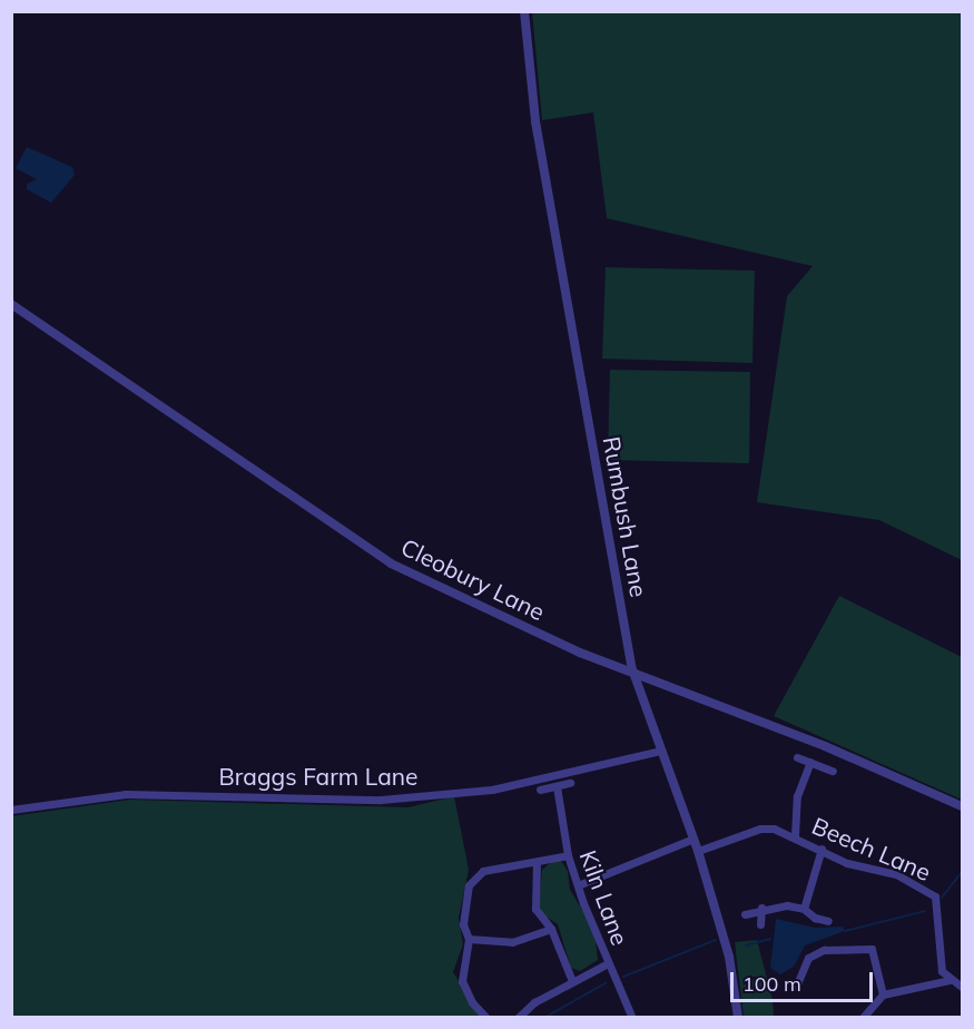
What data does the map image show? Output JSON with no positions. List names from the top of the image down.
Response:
{
  "streets": {
    "street": [
      "Rumbush Lane",
      "Cleobury Lane",
      "Braggs Farm Lane",
      "Beech Lane",
      "Kiln Lane"
    ]
  },
  "crossings": [
    ["Rumbush Lane", "Cleobury Lane"],
    ["Rumbush Lane", "Braggs Farm Lane"],
    ["Rumbush Lane", "Beech Lane"]
  ],
  "scale_bar": "100 m"
}
